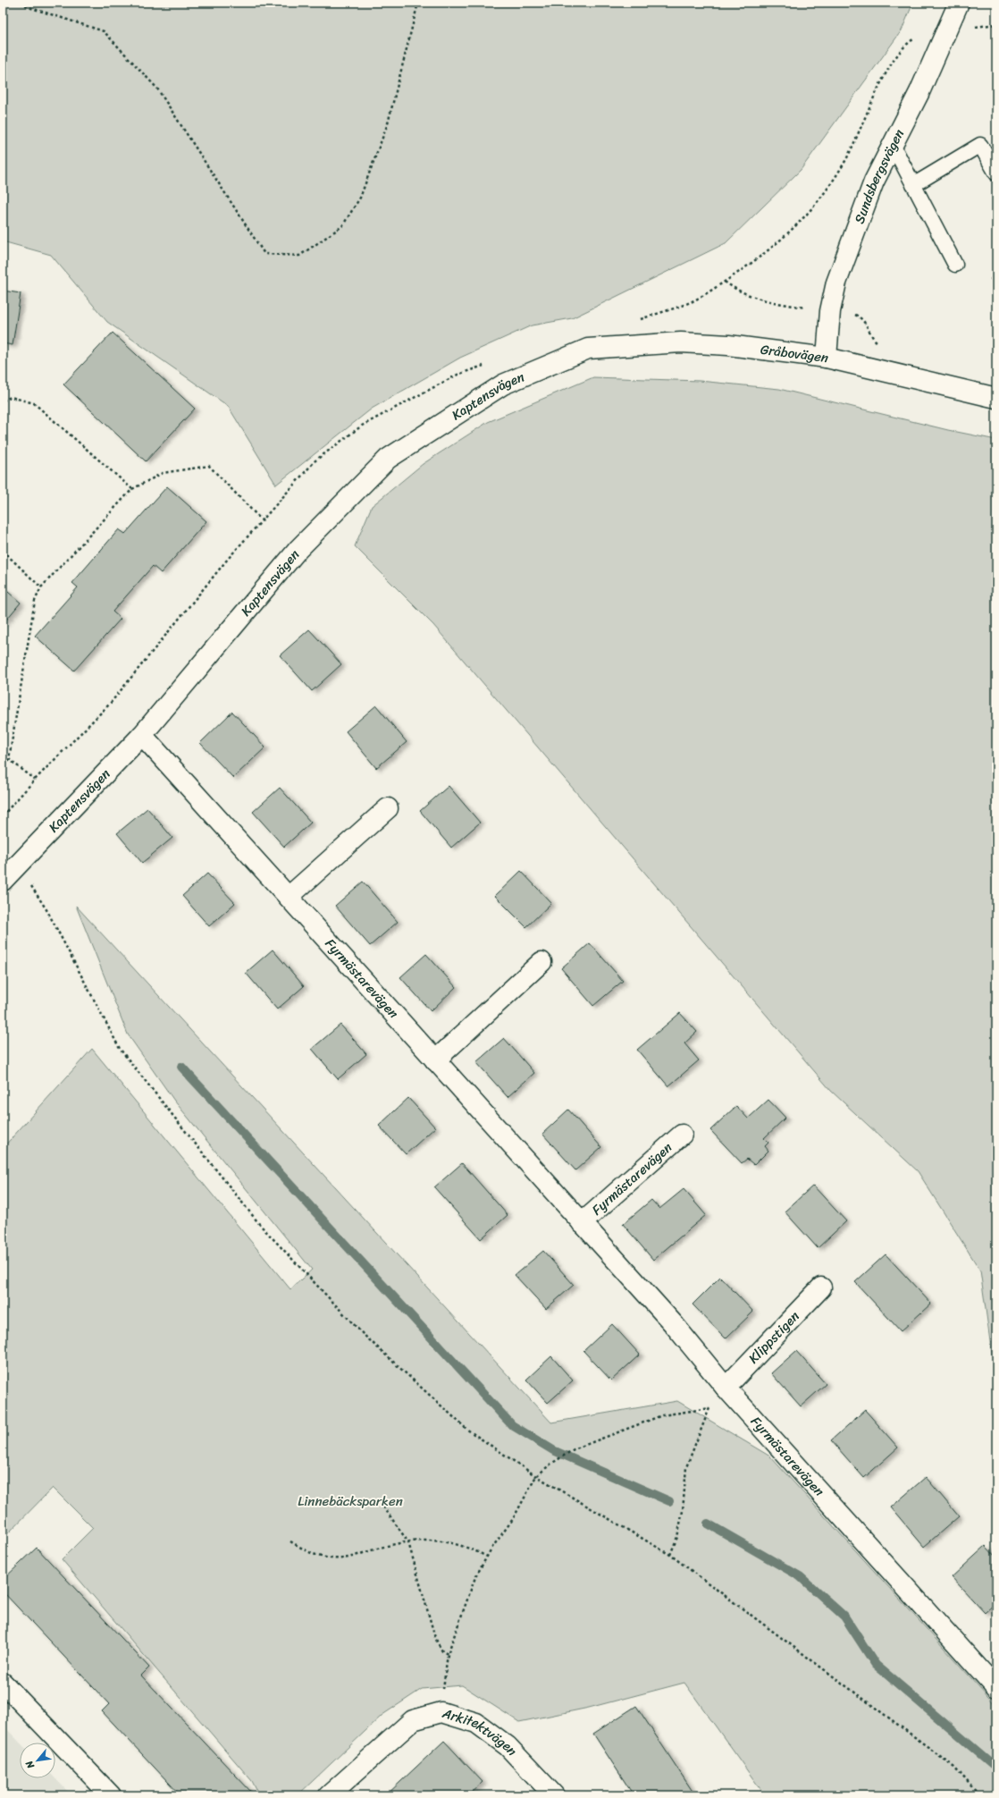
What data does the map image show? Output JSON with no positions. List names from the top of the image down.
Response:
{
  "streets": {
    "street": [
      "Sundsbergsvägen",
      "Gråbovägen",
      "Kaptensvägen",
      "Fyrmästarevägen",
      "Klippstigen",
      "Arkitektvägen"
    ]
  },
  "crossings": [
    ["Sundsbergsvägen", "Gråbovägen"],
    ["Gråbovägen", "Kaptensvägen"],
    ["Kaptensvägen", "Fyrmästarevägen"],
    ["Fyrmästarevägen", "Klippstigen"]
  ],
  "parks": ["Linnebäcksparken"],
  "north": "bottom left"
}
